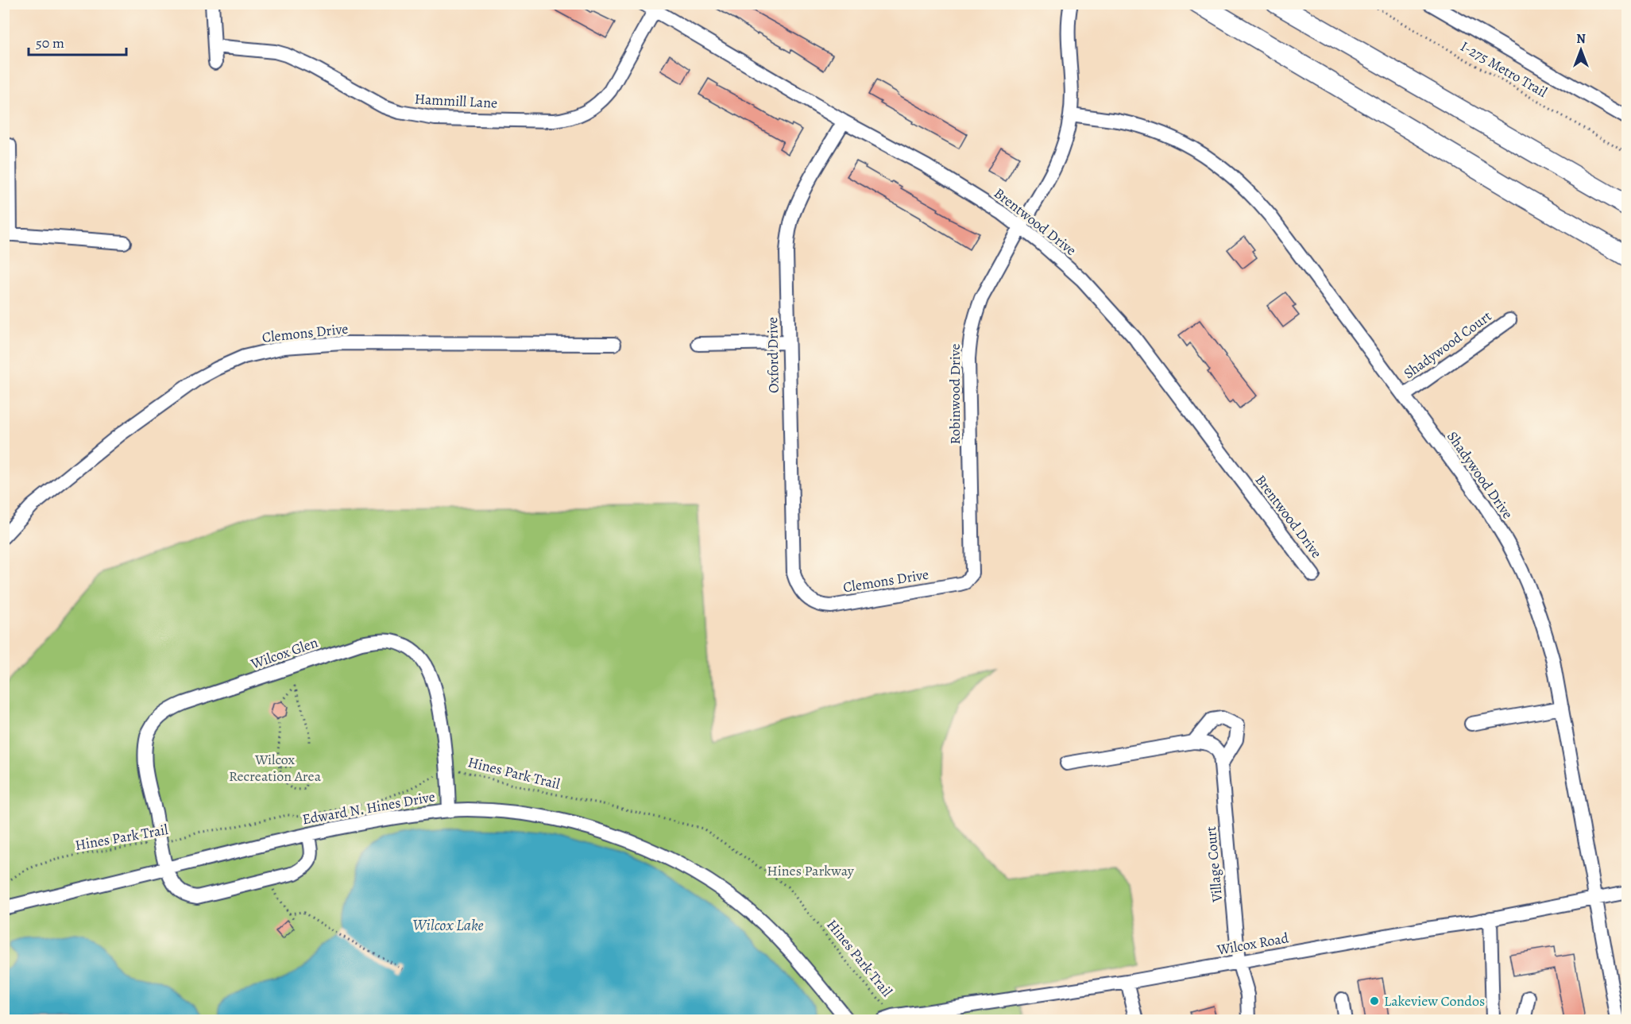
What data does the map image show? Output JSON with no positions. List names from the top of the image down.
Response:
{
  "streets": {
    "street": [
      "Hammill Lane",
      "Brentwood Drive",
      "Clemons Drive",
      "Shadywood Court",
      "Oxford Drive",
      "Robinwood Drive",
      "Shadywood Drive",
      "Wilcox Glen",
      "Edward N. Hines Drive",
      "Village Court",
      "Wilcox Road"
    ],
    "path": ["I-275 Metro Trail", "Hines Park Trail"]
  },
  "crossings": [
    ["Hammill Lane", "Brentwood Drive"],
    ["Brentwood Drive", "Oxford Drive"],
    ["Brentwood Drive", "Robinwood Drive"],
    ["Clemons Drive", "Oxford Drive"],
    ["Clemons Drive", "Robinwood Drive"],
    ["Shadywood Court", "Shadywood Drive"],
    ["Robinwood Drive", "Shadywood Drive"],
    ["Shadywood Drive", "Wilcox Road"],
    ["Wilcox Glen", "Hines Park Trail"],
    ["Wilcox Glen", "Edward N. Hines Drive"],
    ["Hines Park Trail", "Wilcox Road"],
    ["Village Court", "Wilcox Road"]
  ],
  "water": ["Wilcox Lake"],
  "parks": ["Wilcox Recreation Area", "Hines Parkway"],
  "places": ["Lakeview Condos"],
  "scale_bar": "50 m",
  "north": "top"
}
